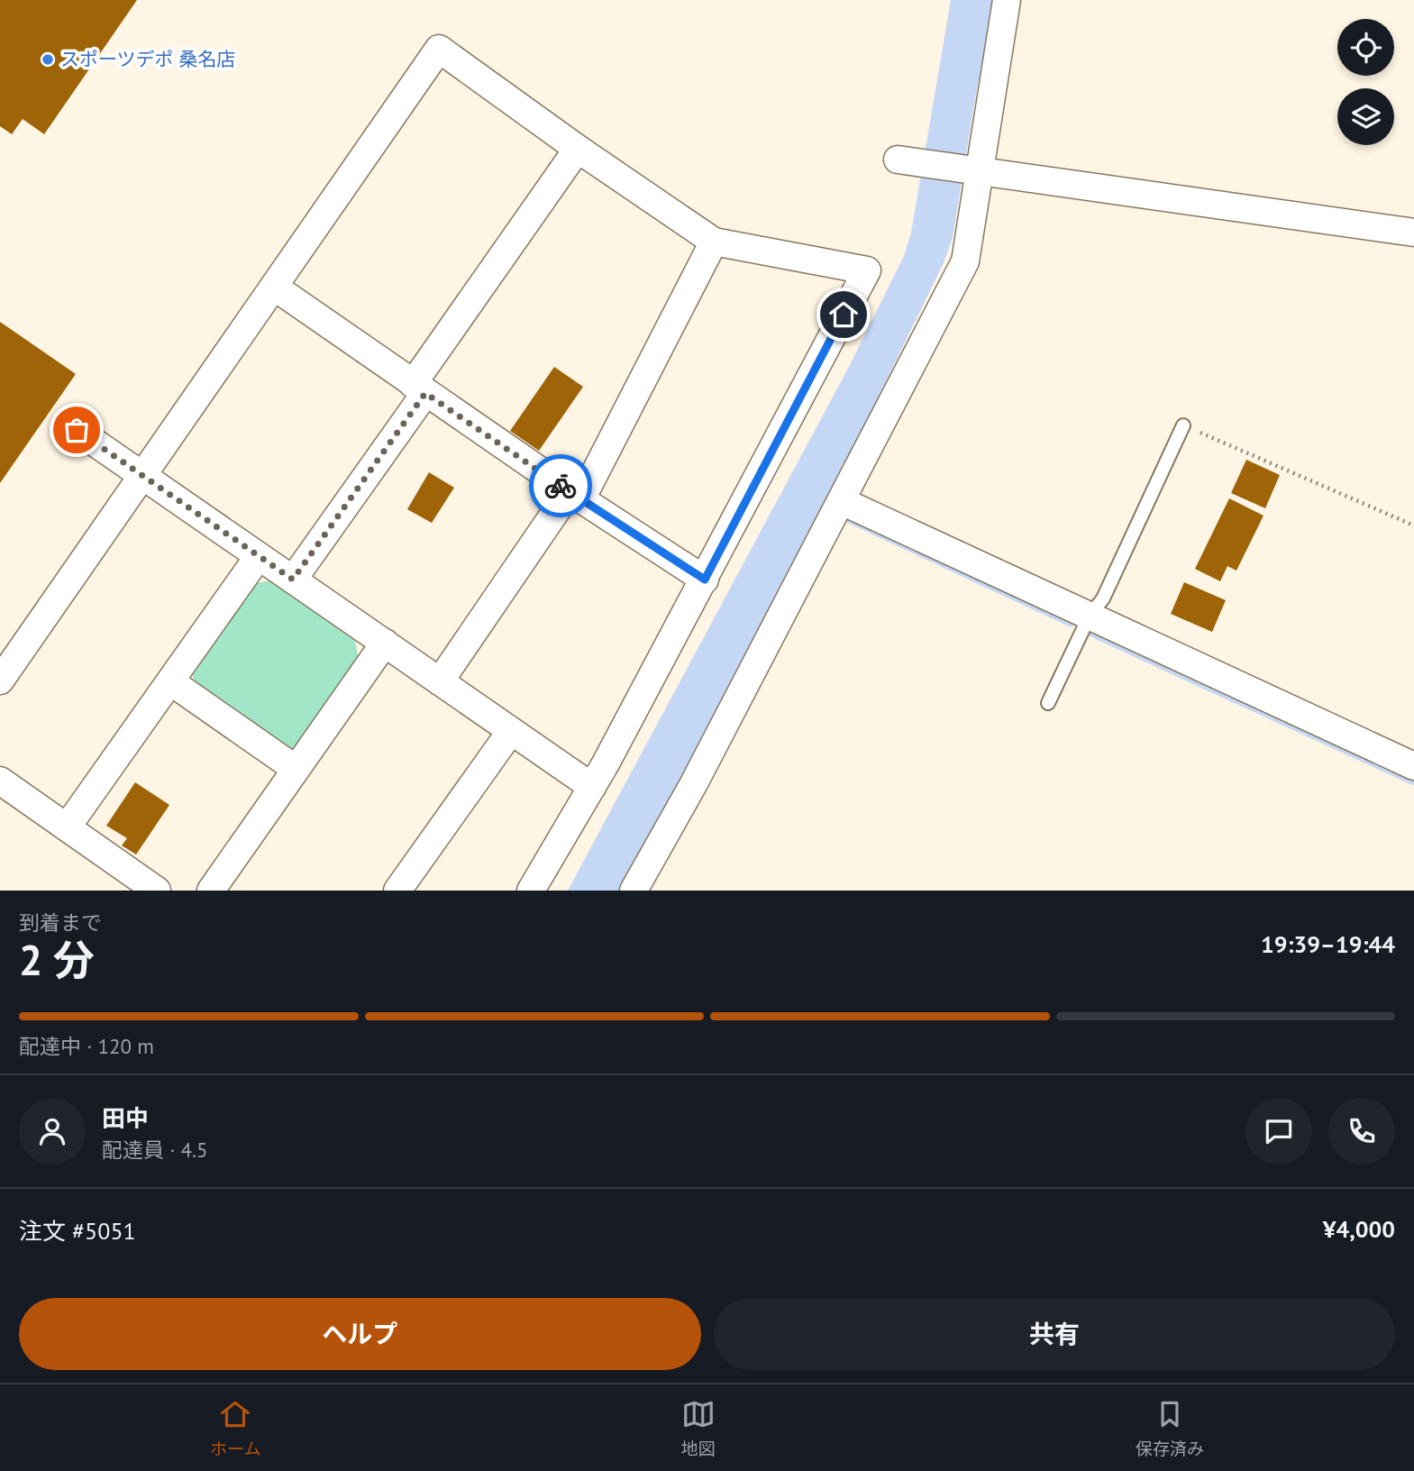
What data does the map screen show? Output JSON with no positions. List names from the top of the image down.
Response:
{
  "places": ["スポーツデポ 桑名店"],
  "page": {
    "heading": ["2 分", "到着まで", "19:39–19:44"],
    "panel": [
      "田中",
      "配達員 · 4.5",
      "注文 #5051",
      "¥4,000"
    ],
    "bar": "配達中 · 120 m",
    "buttons": ["ヘルプ", "共有"],
    "tabs": ["ホーム", "地図", "保存済み"]
  }
}
